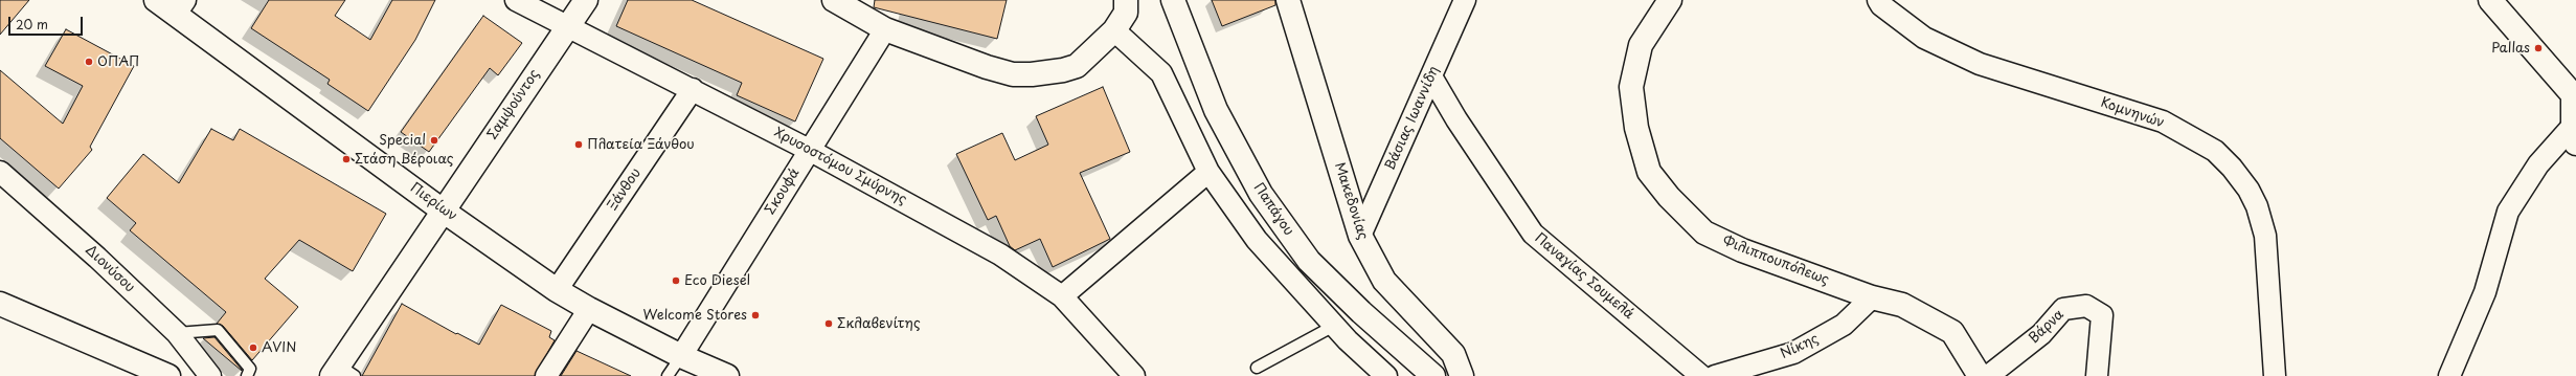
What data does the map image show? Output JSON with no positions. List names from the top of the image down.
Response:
{
  "streets": {
    "main road": [
      "Σαμψούντος",
      "Μακεδονίας",
      "Πιερίων",
      "Παπάγου",
      "Φιλιππουπόλεως"
    ],
    "street": [
      "Κομνηνών",
      "Βάσιας Ιωαννίδη",
      "Χρυσοστόμου Σμύρνης",
      "Ξάνθου",
      "Σκουφά",
      "Διονύσου",
      "Παναγίας Σουμελά",
      "Βάρνα",
      "Νίκης"
    ]
  },
  "crossings": [
    ["Σαμψούντος", "Χρυσοστόμου Σμύρνης"],
    ["Σαμψούντος", "Πιερίων"],
    ["Βάσιας Ιωαννίδη", "Μακεδονίας"],
    ["Βάσιας Ιωαννίδη", "Παναγίας Σουμελά"],
    ["Χρυσοστόμου Σμύρνης", "Ξάνθου"],
    ["Χρυσοστόμου Σμύρνης", "Σκουφά"],
    ["Ξάνθου", "Πιερίων"],
    ["Σκουφά", "Πιερίων"],
    ["Φιλιππουπόλεως", "Νίκης"]
  ],
  "places": [
    "Pallas",
    "ΟΠΑΠ",
    "Special",
    "Πλατεία Ξάνθου",
    "Στάση Βέροιας",
    "Eco Diesel",
    "Welcome Stores",
    "Σκλαβενίτης",
    "AVIN"
  ],
  "scale_bar": "20 m"
}
